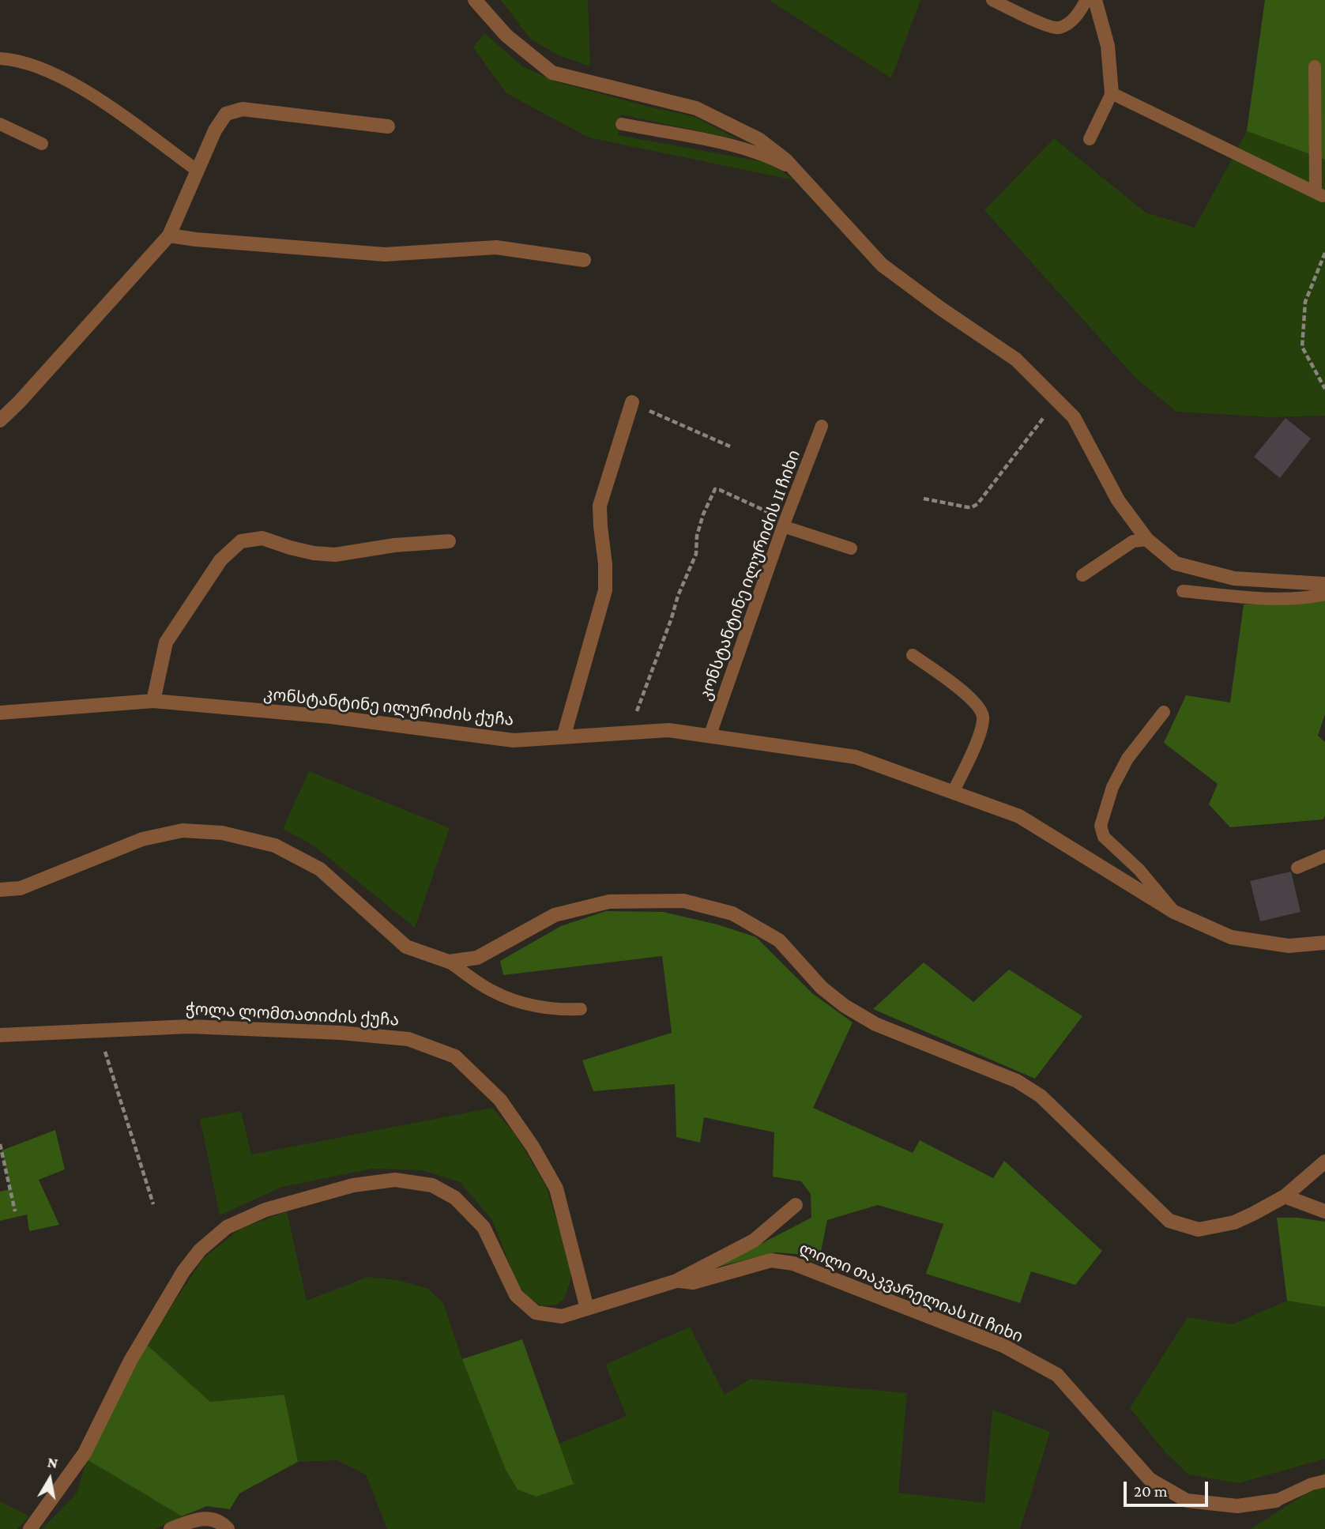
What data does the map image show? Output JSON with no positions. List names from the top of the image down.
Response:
{
  "streets": {
    "street": ["კონსტანტინე ილურიძის ქუჩა", "ჭოლა ლომთათიძის ქუჩა", "ლილი თაკვარელიას III ჩიხი"],
    "lane": ["კონსტანტინე ილურიძის II ჩიხი"]
  },
  "crossings": [
    ["კონსტანტინე ილურიძის II ჩიხი", "კონსტანტინე ილურიძის ქუჩა"]
  ],
  "scale_bar": "20 m",
  "north": "top"
}
